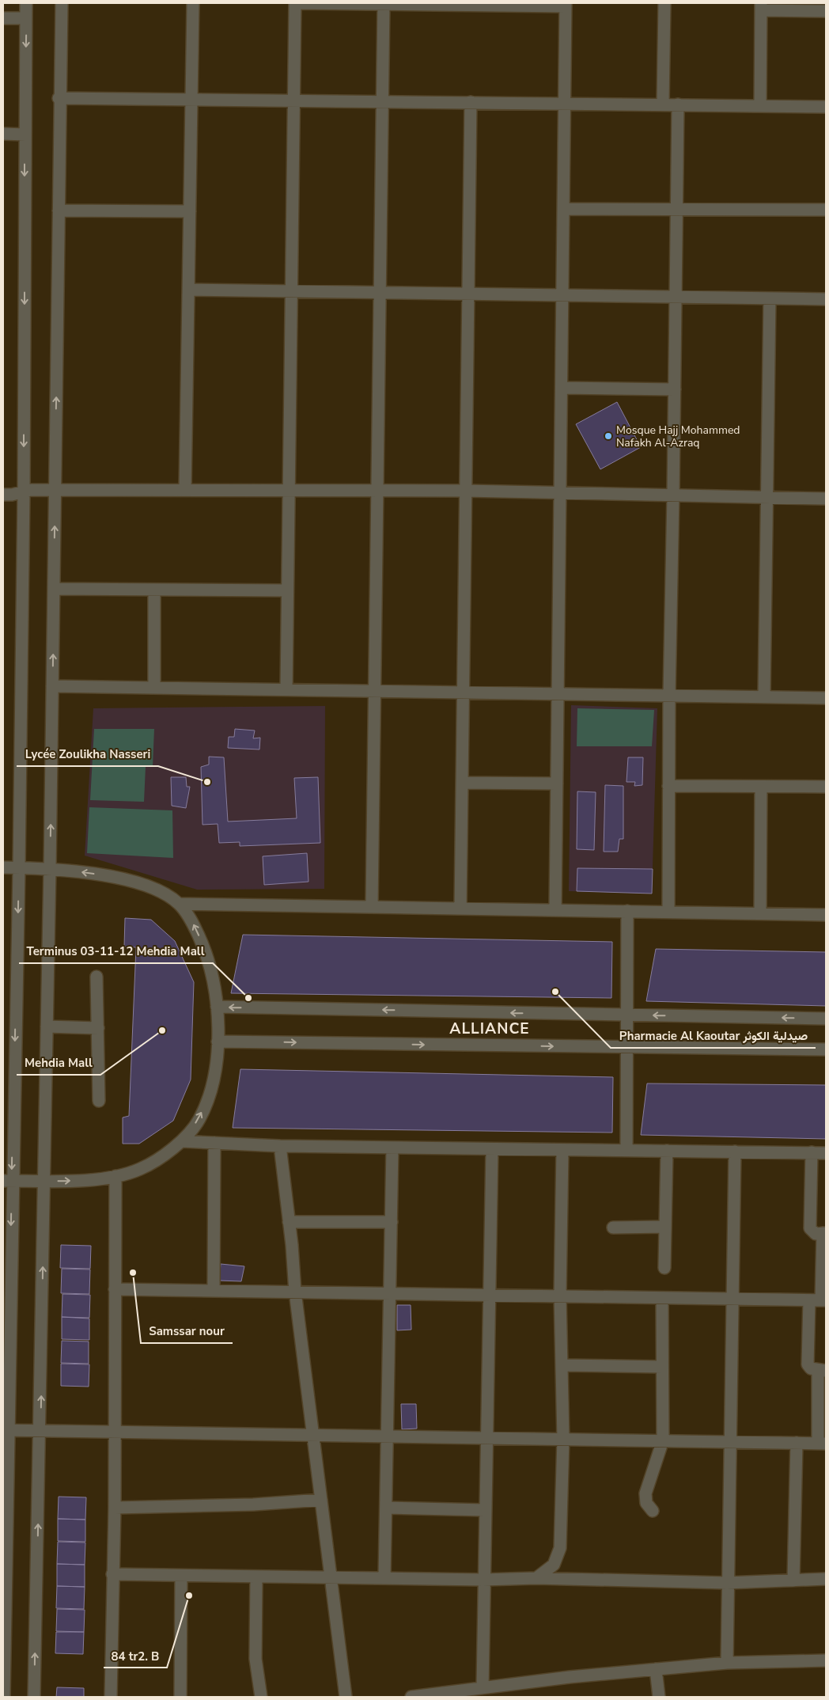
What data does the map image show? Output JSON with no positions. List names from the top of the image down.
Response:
{
  "districts": ["ALLIANCE"],
  "places": [
    "Mosque Hajj Mohammed Nafakh Al-Azraq",
    "Lycée Zoulikha Nasseri",
    "Pharmacie Al Kaoutar صيدلية الكوثر",
    "Terminus 03-11-12 Mehdia Mall",
    "Mehdia Mall",
    "Samssar nour",
    "84 tr2. B"
  ]
}
